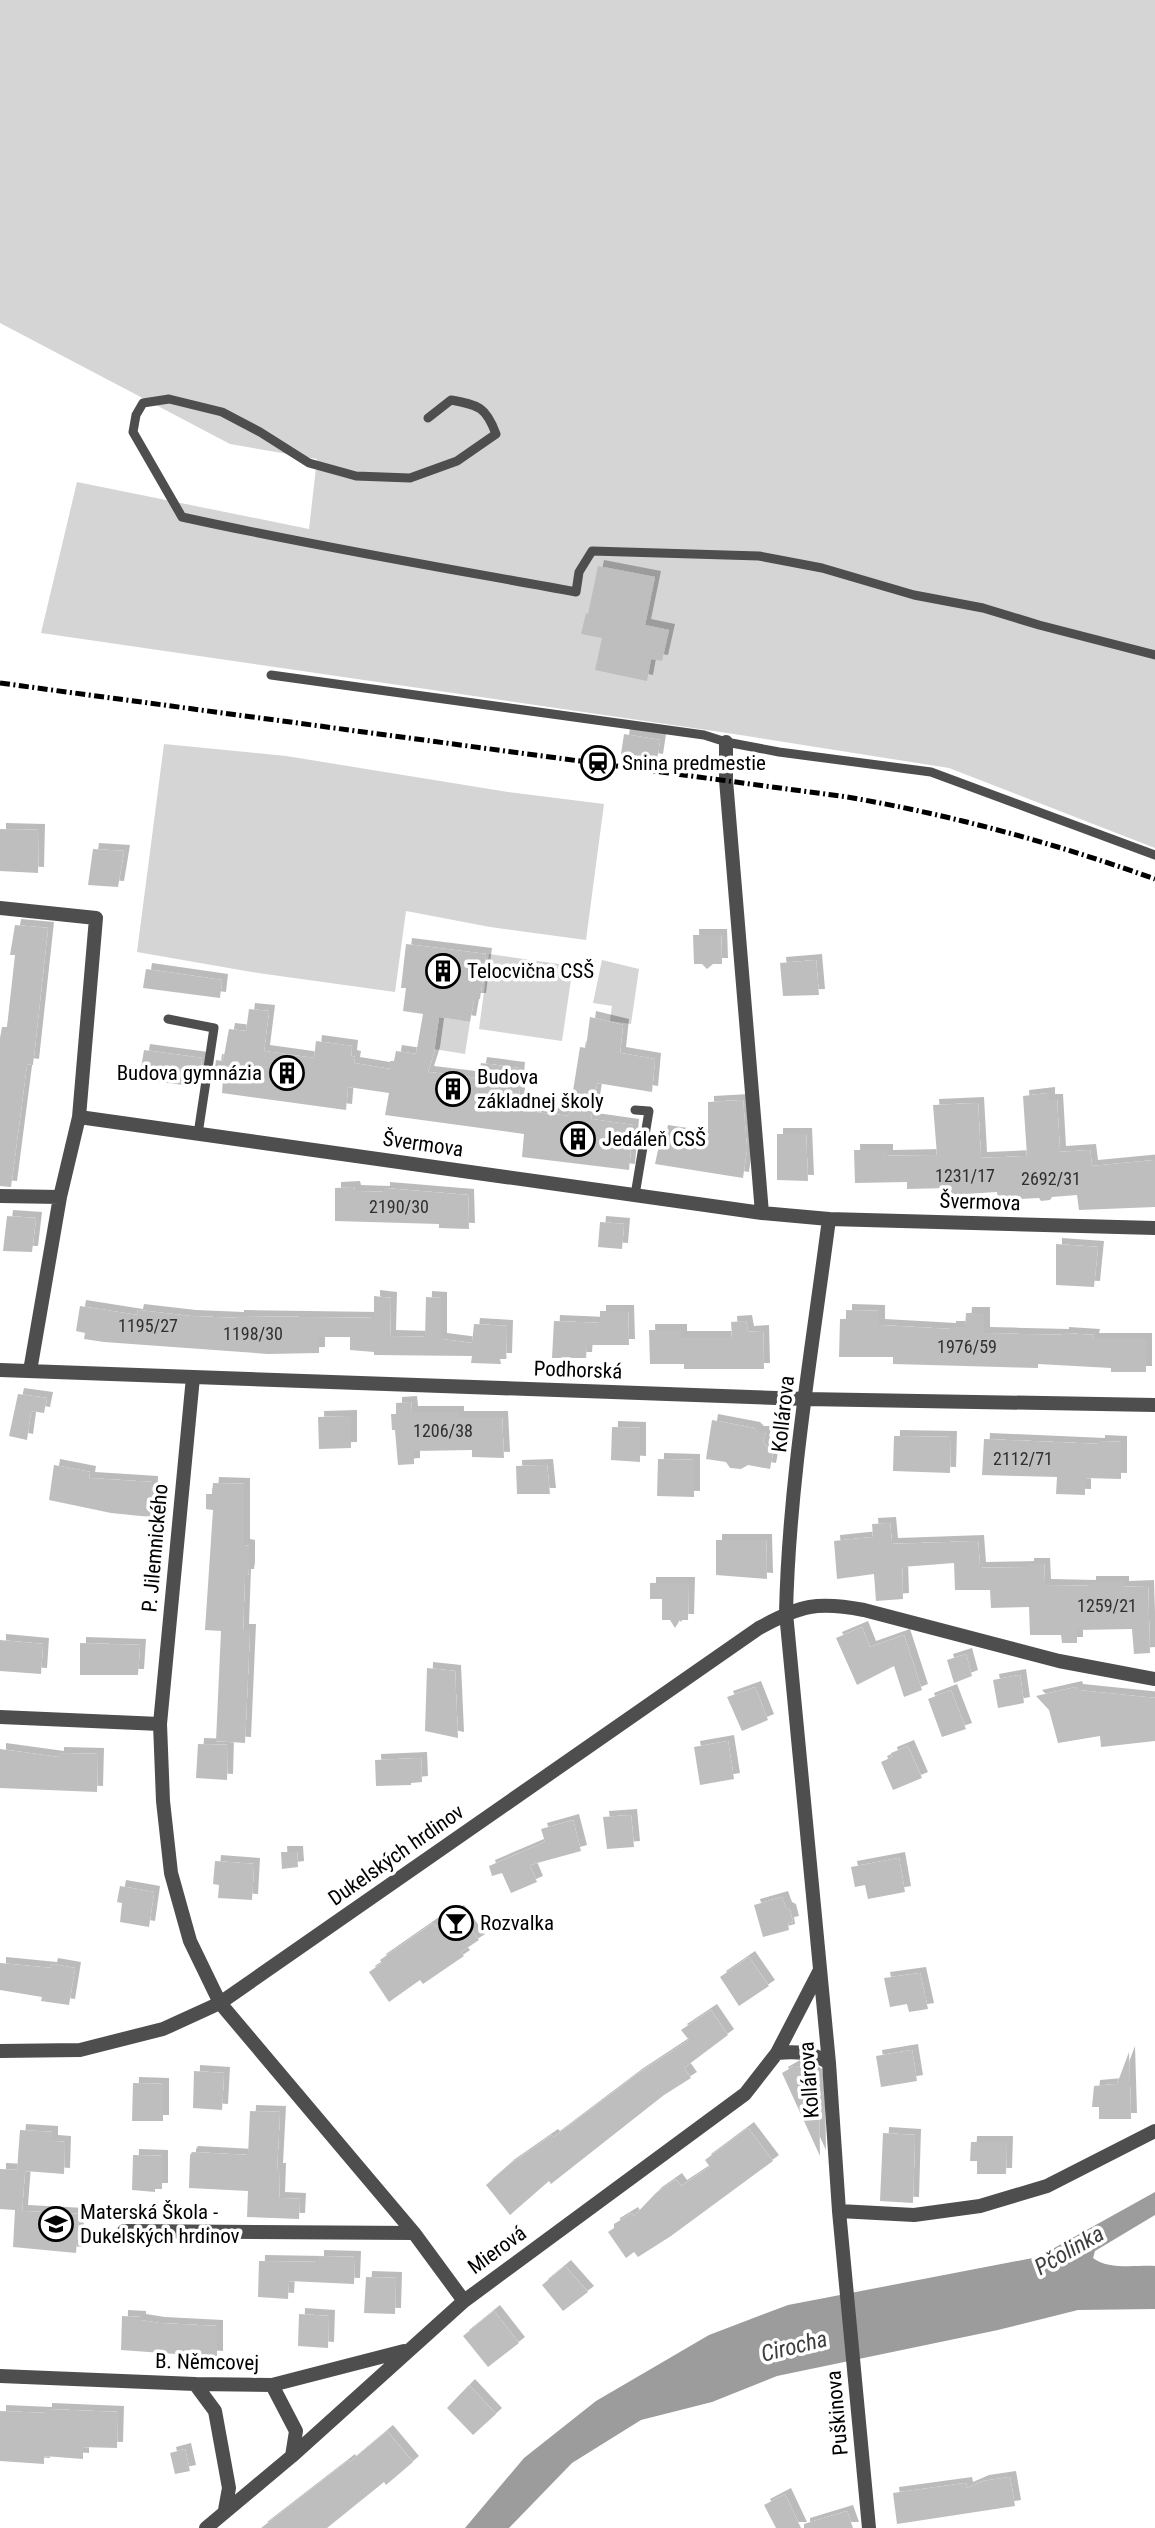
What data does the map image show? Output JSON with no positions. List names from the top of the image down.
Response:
{
  "streets": {
    "street": [
      "Švermova",
      "Podhorská",
      "Kollárova",
      "P. Jilemnického",
      "Dukelských hrdinov",
      "Mierová",
      "B. Němcovej",
      "Puškinova"
    ]
  },
  "crossings": [
    ["Švermova", "Kollárova"],
    ["Podhorská", "Kollárova"],
    ["Podhorská", "P. Jilemnického"],
    ["Kollárova", "Dukelských hrdinov"],
    ["Kollárova", "Mierová"],
    ["Kollárova", "Puškinova"],
    ["P. Jilemnického", "Dukelských hrdinov"],
    ["P. Jilemnického", "Mierová"],
    ["Mierová", "B. Němcovej"]
  ],
  "water": ["Pčolinka", "Cirocha"],
  "places": {
    "station": ["Snina predmestie"],
    "building": [
      "Telocvična CSŠ",
      "Budova gymnázia",
      "Budova základnej školy",
      "Jedáleň CSŠ"
    ],
    "bar": ["Rozvalka"],
    "school or university": ["Materská Škola - Dukelských hrdinov"]
  },
  "house_numbers": [
    "1231/17",
    "2692/31",
    "2190/30",
    "1195/27",
    "1198/30",
    "1976/59",
    "1206/38",
    "2112/71",
    "1259/21"
  ]
}
